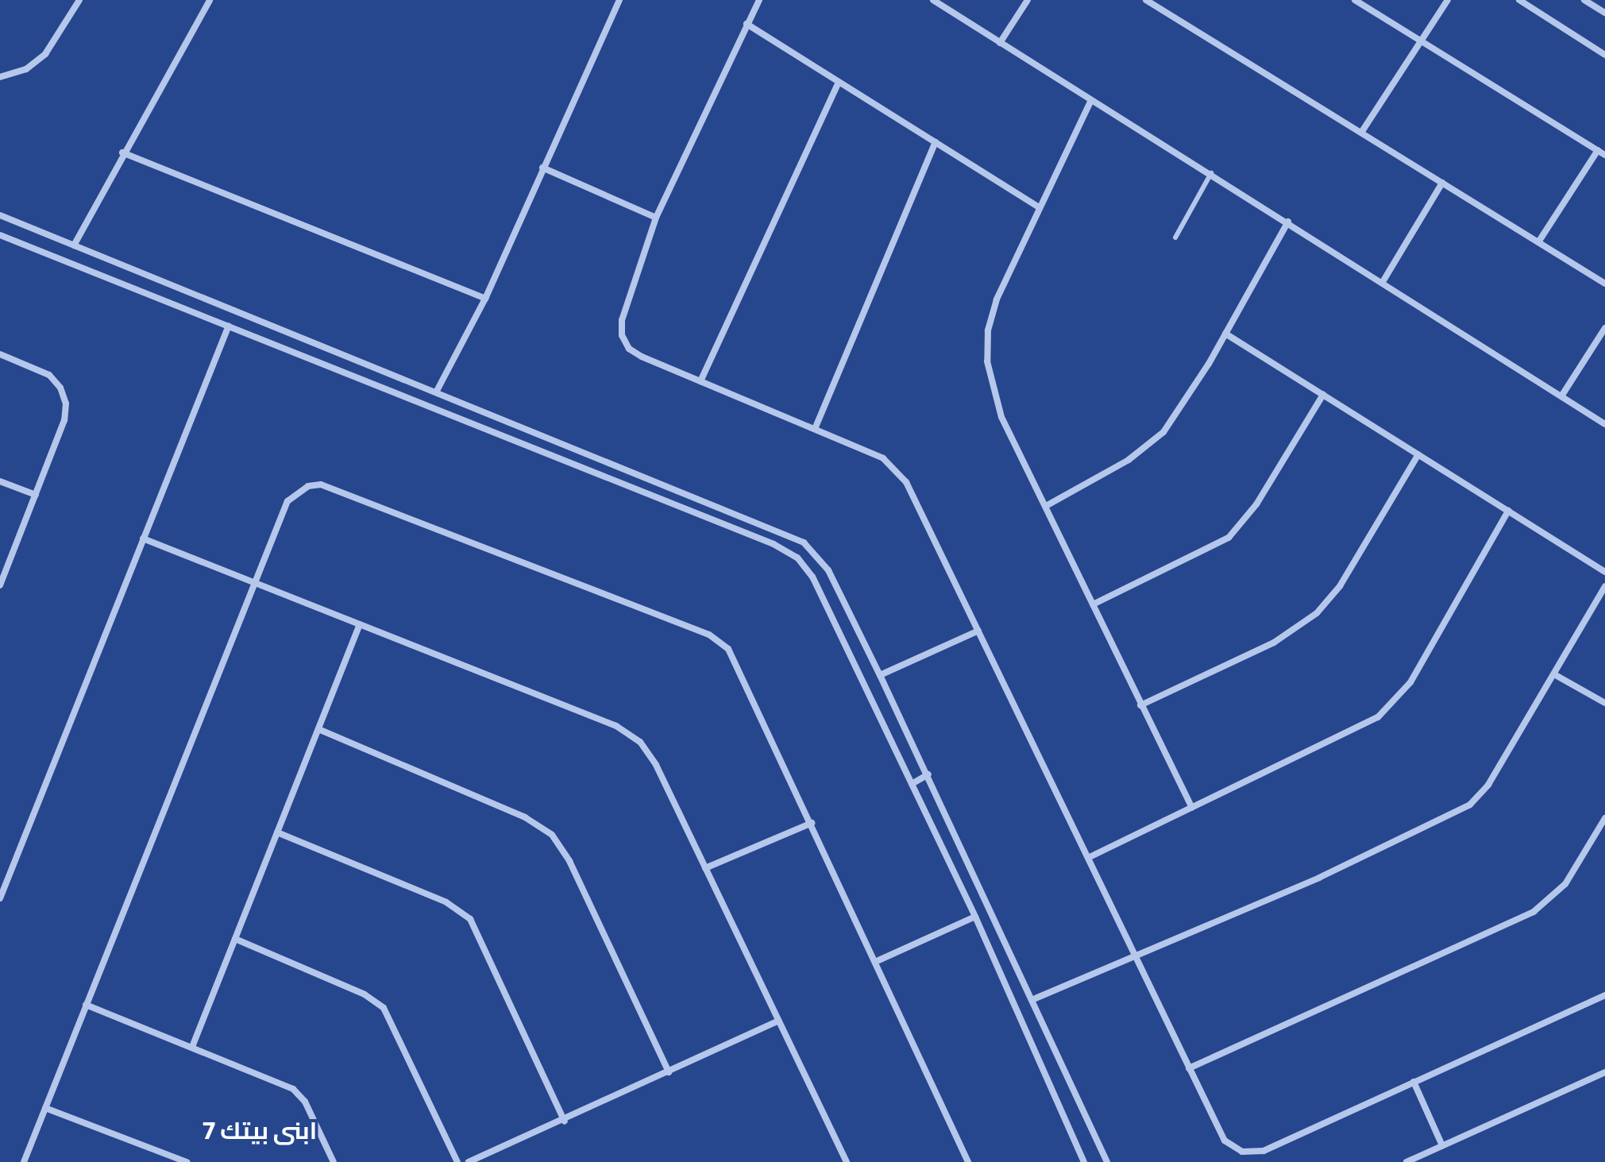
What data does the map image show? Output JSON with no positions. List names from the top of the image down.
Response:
{
  "districts": ["ابنى بيتك 7"]
}
